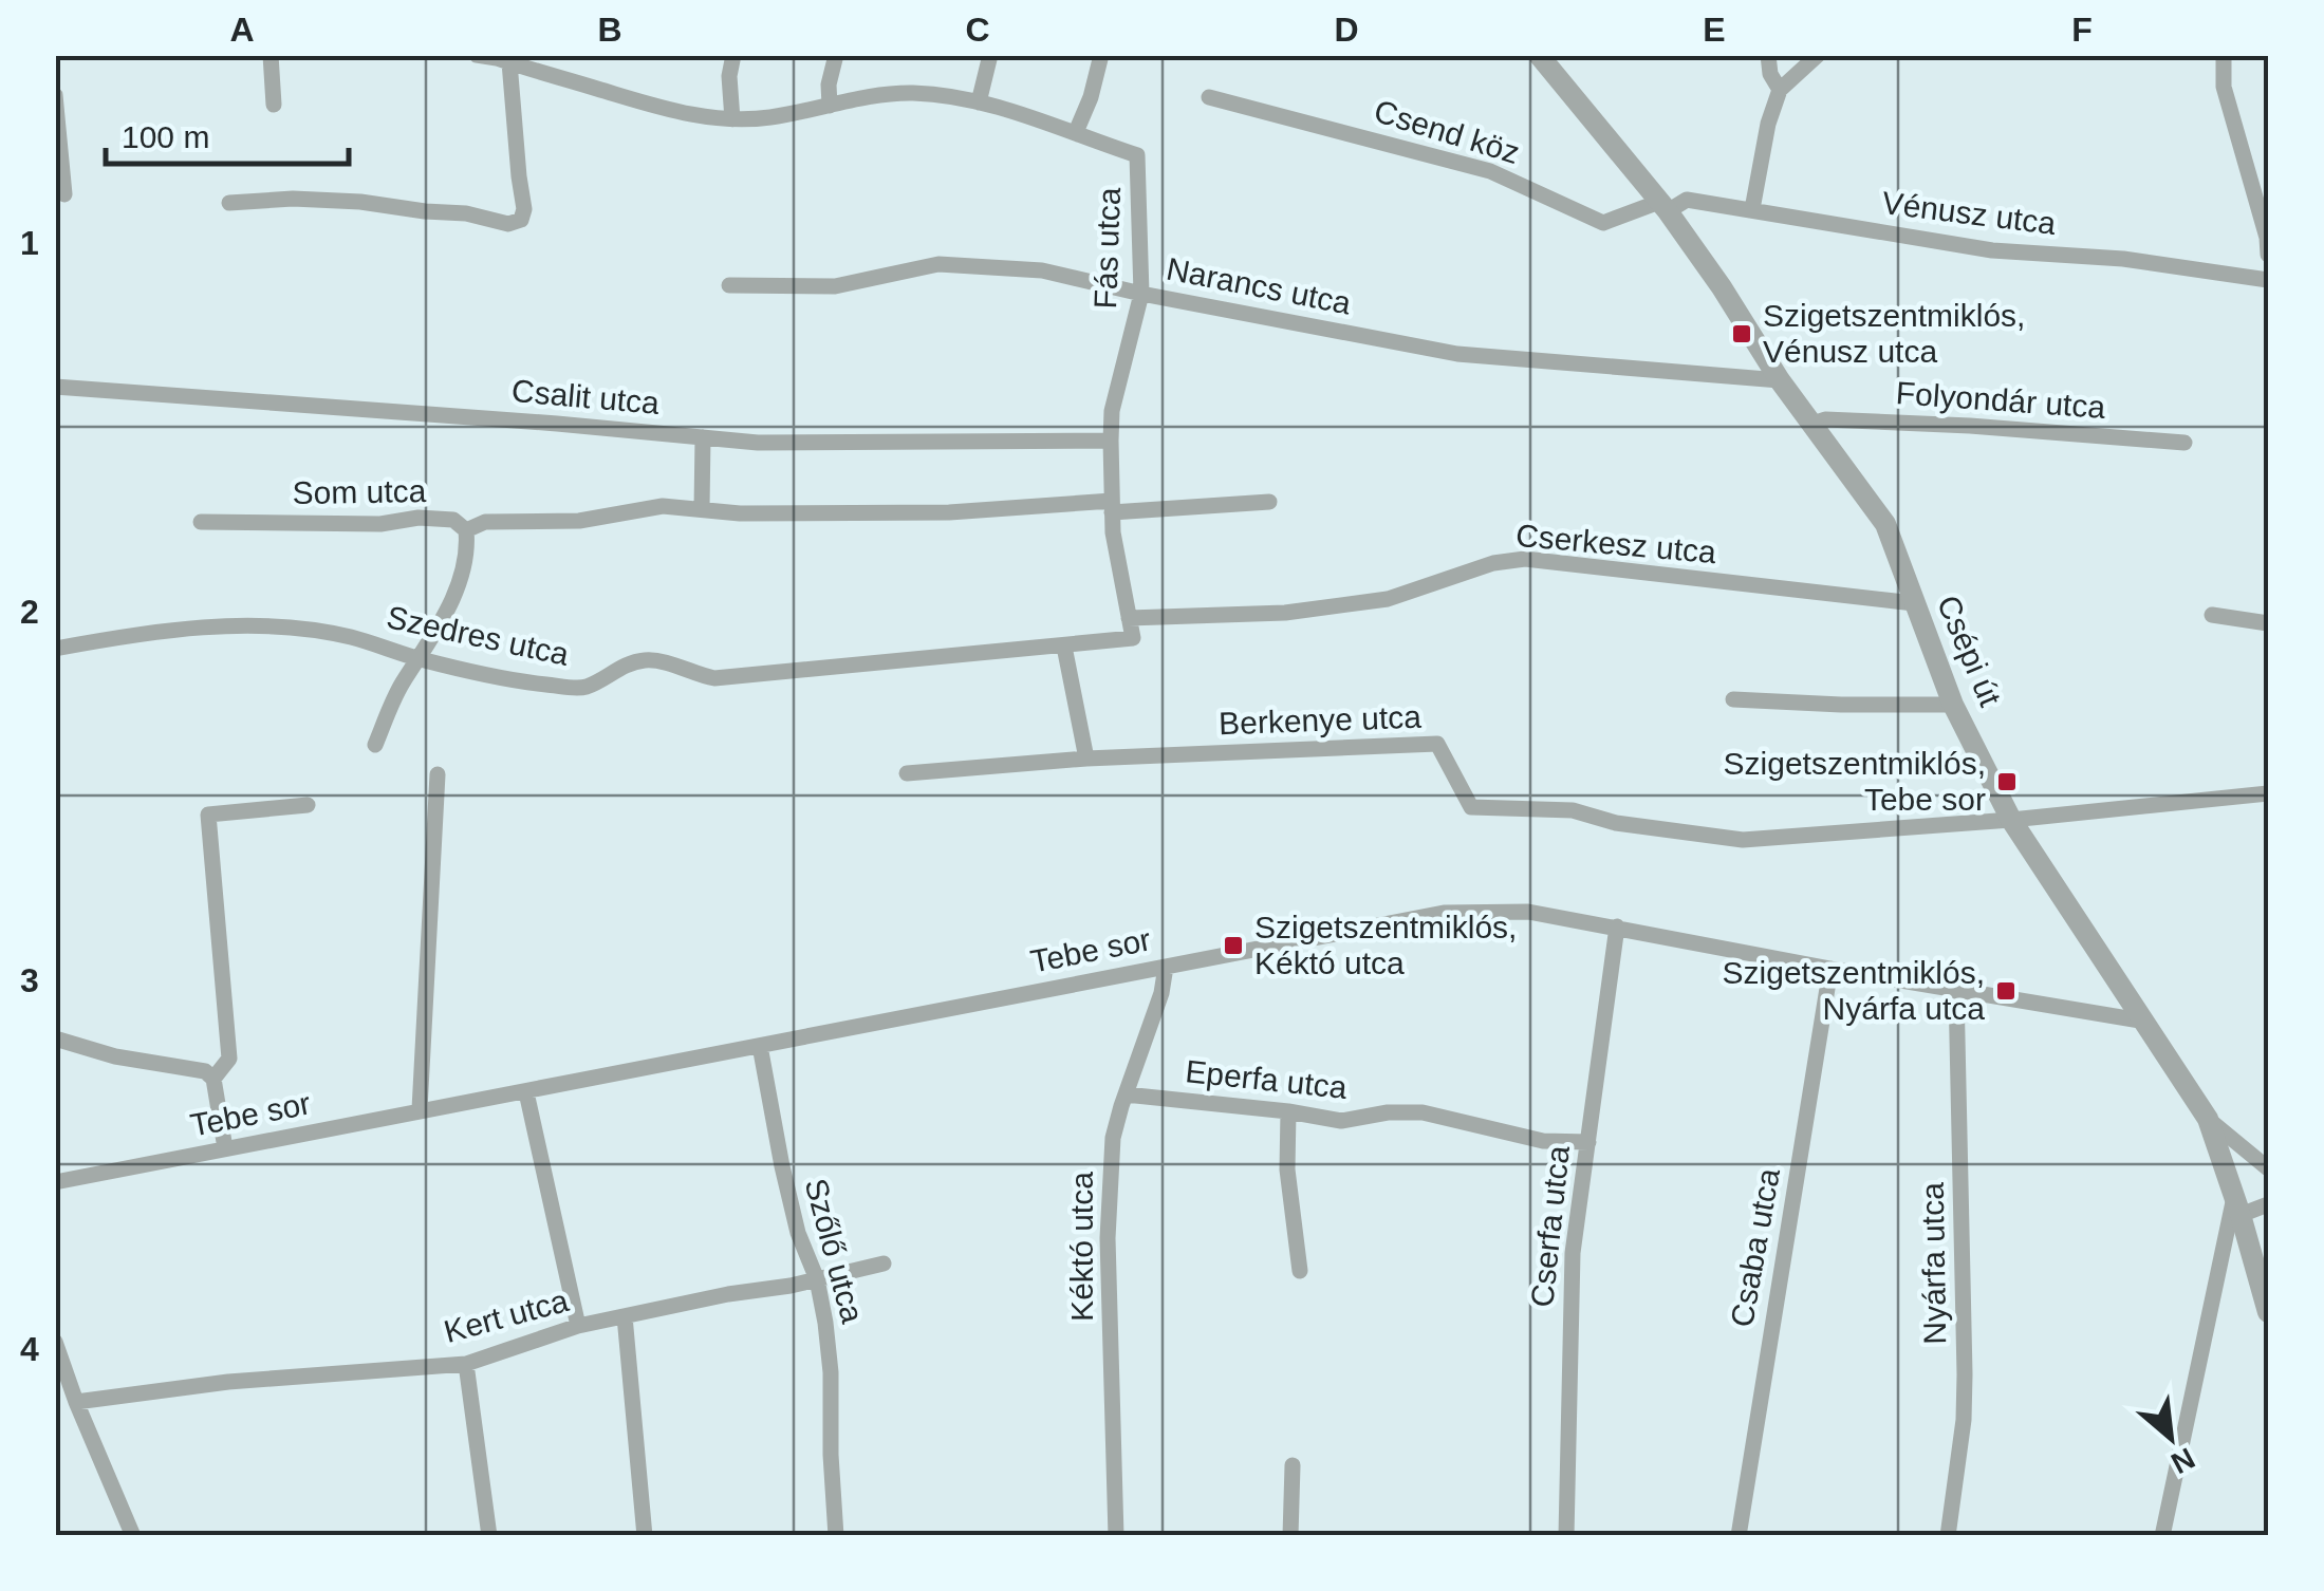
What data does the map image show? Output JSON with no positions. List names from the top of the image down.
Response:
{
  "streets": {
    "street": [
      "Csend köz",
      "Vénusz utca",
      "Fás utca",
      "Narancs utca",
      "Csalit utca",
      "Folyondár utca",
      "Som utca",
      "Cserkesz utca",
      "Szedres utca",
      "Csépi út",
      "Berkenye utca",
      "Tebe sor",
      "Eperfa utca",
      "Cserfa utca",
      "Kéktó utca",
      "Csaba utca",
      "Szőlő utca",
      "Nyárfa utca",
      "Kert utca"
    ]
  },
  "crossings": [
    ["Csend köz", "Vénusz utca"],
    ["Csend köz", "Csépi út"],
    ["Vénusz utca", "Csépi út"],
    ["Fás utca", "Narancs utca"],
    ["Fás utca", "Csalit utca"],
    ["Fás utca", "Som utca"],
    ["Fás utca", "Cserkesz utca"],
    ["Fás utca", "Szedres utca"],
    ["Narancs utca", "Csépi út"],
    ["Folyondár utca", "Csépi út"],
    ["Cserkesz utca", "Csépi út"],
    ["Csépi út", "Berkenye utca"],
    ["Csépi út", "Tebe sor"],
    ["Tebe sor", "Cserfa utca"],
    ["Tebe sor", "Kéktó utca"],
    ["Tebe sor", "Csaba utca"],
    ["Tebe sor", "Szőlő utca"],
    ["Tebe sor", "Nyárfa utca"],
    ["Eperfa utca", "Cserfa utca"],
    ["Eperfa utca", "Kéktó utca"],
    ["Szőlő utca", "Kert utca"]
  ],
  "places": {
    "transit": [
      "Szigetszentmiklós, Vénusz utca",
      "Szigetszentmiklós, Tebe sor",
      "Szigetszentmiklós, Kéktó utca",
      "Szigetszentmiklós, Nyárfa utca"
    ]
  },
  "scale_bar": "100 m",
  "north": "bottom right",
  "grid": {
    "columns": [
      "A",
      "B",
      "C",
      "D",
      "E",
      "F"
    ],
    "rows": [
      "1",
      "2",
      "3",
      "4"
    ]
  }
}
